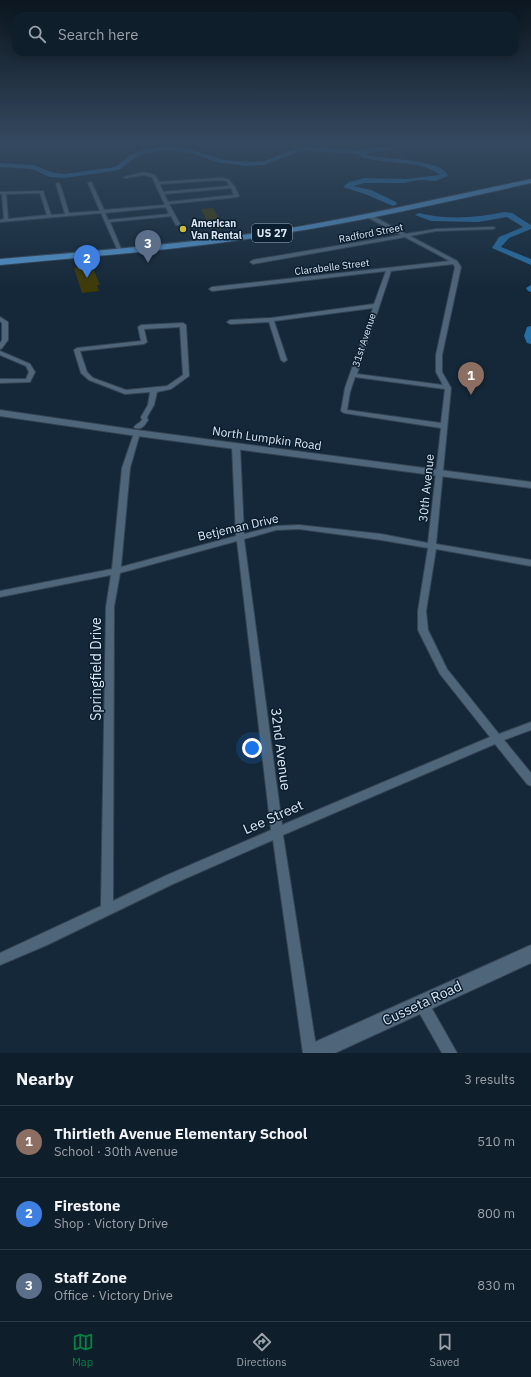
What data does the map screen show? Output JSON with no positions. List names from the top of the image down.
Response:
{
  "streets": {
    "highway": ["US 27"],
    "street": [
      "Radford Street",
      "Clarabelle Street",
      "31st Avenue",
      "North Lumpkin Road",
      "30th Avenue",
      "Betjeman Drive",
      "Springfield Drive",
      "32nd Avenue",
      "Lee Street",
      "Cusseta Road"
    ]
  },
  "crossings": [
    ["Clarabelle Street", "31st Avenue"],
    ["31st Avenue", "30th Avenue"],
    ["North Lumpkin Road", "30th Avenue"],
    ["North Lumpkin Road", "Springfield Drive"],
    ["North Lumpkin Road", "32nd Avenue"],
    ["30th Avenue", "Betjeman Drive"],
    ["30th Avenue", "Lee Street"],
    ["Betjeman Drive", "Springfield Drive"],
    ["Betjeman Drive", "32nd Avenue"],
    ["Springfield Drive", "Lee Street"],
    ["32nd Avenue", "Lee Street"]
  ],
  "places": ["American Van Rental"],
  "page": {
    "search": "Search here",
    "pins": ["3", "2", "1"],
    "heading": ["Nearby", "3 results"],
    "list": [
      {
        "mark": "1",
        "name": "Thirtieth Avenue Elementary School",
        "note": "School · 30th Avenue",
        "value": "510 m"
      },
      {
        "mark": "2",
        "name": "Firestone",
        "note": "Shop · Victory Drive",
        "value": "800 m"
      },
      {
        "mark": "3",
        "name": "Staff Zone",
        "note": "Office · Victory Drive",
        "value": "830 m"
      }
    ],
    "nav": ["Map", "Directions", "Saved"]
  }
}
